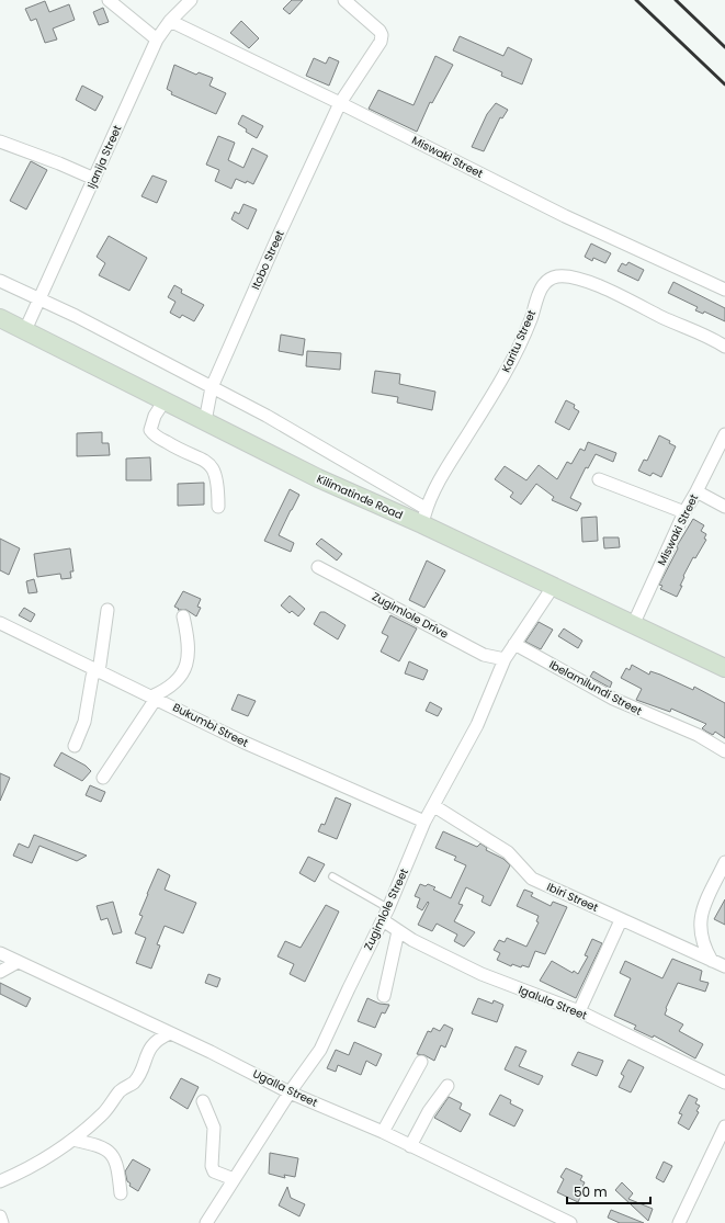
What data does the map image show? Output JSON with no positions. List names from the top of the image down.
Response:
{
  "streets": {
    "main road": ["Kilimatinde Road"],
    "street": [
      "Ijanija Street",
      "Miswaki Street",
      "Itobo Street",
      "Karitu Street",
      "Zugimlole Drive",
      "Ibelamilundi Street",
      "Bukumbi Street",
      "Ibiri Street",
      "Zugimlole Street",
      "Igalula Street",
      "Ugalla Street"
    ]
  },
  "crossings": [
    ["Ijanija Street", "Miswaki Street"],
    ["Ijanija Street", "Kilimatinde Road"],
    ["Miswaki Street", "Itobo Street"],
    ["Miswaki Street", "Kilimatinde Road"],
    ["Itobo Street", "Kilimatinde Road"],
    ["Karitu Street", "Kilimatinde Road"],
    ["Kilimatinde Road", "Zugimlole Street"],
    ["Zugimlole Drive", "Zugimlole Street"],
    ["Ibelamilundi Street", "Zugimlole Street"],
    ["Bukumbi Street", "Zugimlole Street"],
    ["Ibiri Street", "Zugimlole Street"],
    ["Zugimlole Street", "Igalula Street"],
    ["Zugimlole Street", "Ugalla Street"]
  ],
  "scale_bar": "50 m"
}
